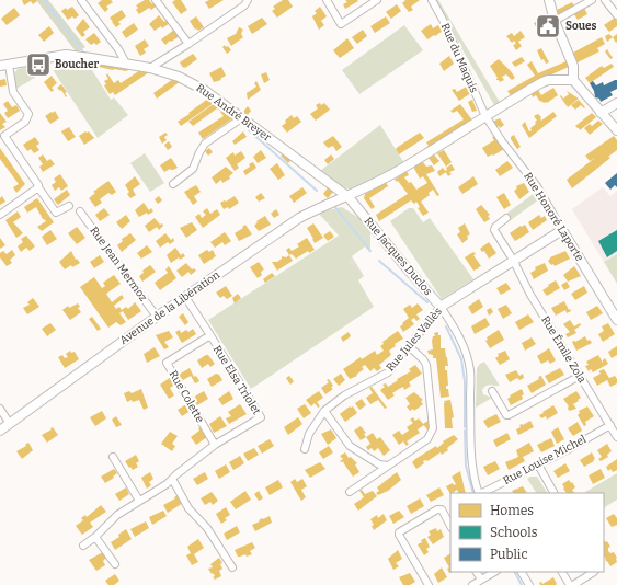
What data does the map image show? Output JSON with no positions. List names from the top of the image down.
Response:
{
  "streets": {
    "street": [
      "Rue du Maquis",
      "Rue André Breyer",
      "Rue Honoré Laporte",
      "Rue Jacques Duclos",
      "Rue Jean Mermoz",
      "Avenue de la Libération",
      "Rue Jules Vallès",
      "Rue Émile Zola",
      "Rue Elsa Triolet",
      "Rue Colette",
      "Rue Louise Michel"
    ]
  },
  "crossings": [
    ["Rue du Maquis", "Rue Honoré Laporte"],
    ["Rue du Maquis", "Avenue de la Libération"],
    ["Rue André Breyer", "Rue Jacques Duclos"],
    ["Rue André Breyer", "Avenue de la Libération"],
    ["Rue Honoré Laporte", "Avenue de la Libération"],
    ["Rue Honoré Laporte", "Rue Jules Vallès"],
    ["Rue Jacques Duclos", "Avenue de la Libération"],
    ["Rue Jacques Duclos", "Rue Jules Vallès"],
    ["Rue Jean Mermoz", "Avenue de la Libération"],
    ["Avenue de la Libération", "Rue Elsa Triolet"],
    ["Rue Jules Vallès", "Rue Émile Zola"],
    ["Rue Émile Zola", "Rue Louise Michel"],
    ["Rue Elsa Triolet", "Rue Colette"]
  ],
  "places": {
    "public building": ["Soues"],
    "bus stop": ["Boucher"]
  },
  "legend": ["Homes", "Schools", "Public"]
}
